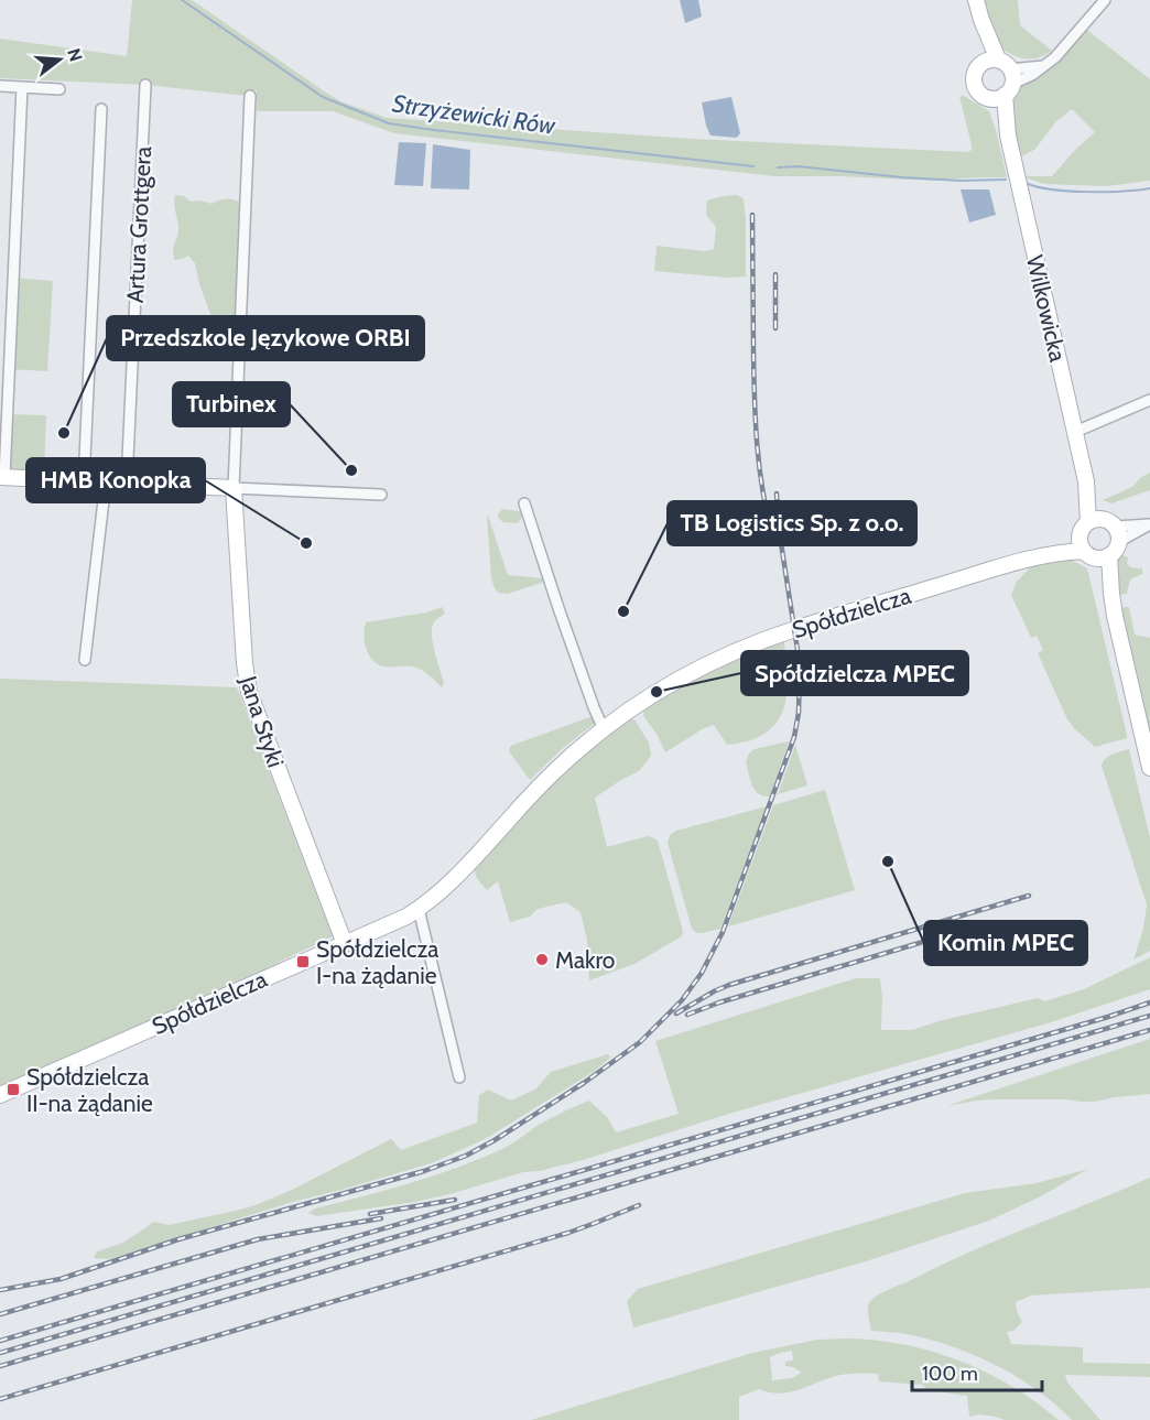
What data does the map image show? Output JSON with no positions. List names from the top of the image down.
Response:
{
  "streets": {
    "street": [
      "Artura Grottgera",
      "Wilkowicka",
      "Spółdzielcza",
      "Jana Styki"
    ]
  },
  "crossings": [
    ["Wilkowicka", "Spółdzielcza"],
    ["Spółdzielcza", "Jana Styki"]
  ],
  "water": ["Strzyżewicki Rów"],
  "places": {
    "other": [
      "Przedszkole Językowe ORBI",
      "Turbinex",
      "HMB Konopka",
      "TB Logistics Sp. z o.o.",
      "Spółdzielcza MPEC",
      "Komin MPEC",
      "Makro"
    ],
    "transit": ["Spółdzielcza I-na żądanie", "Spółdzielcza II-na żądanie"]
  },
  "scale_bar": "100 m",
  "north": "right"
}
